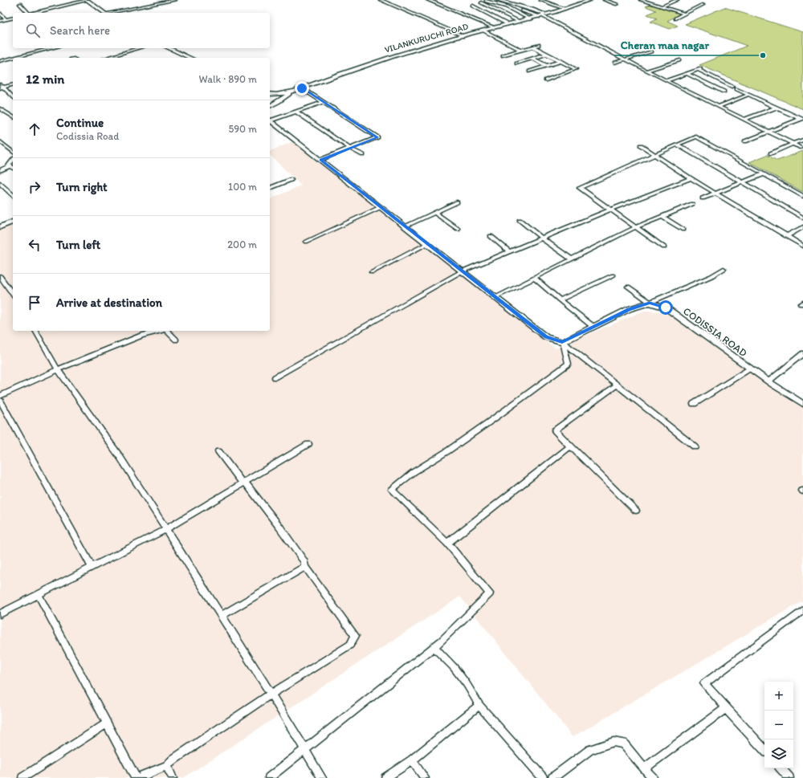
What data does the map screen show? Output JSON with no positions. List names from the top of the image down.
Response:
{
  "streets": {
    "street": ["VILANKURUCHI ROAD", "CODISSIA ROAD"]
  },
  "places": ["Cheran maa nagar"],
  "page": {
    "search": "Search here",
    "heading": ["12 min", "Walk · 890 m"],
    "list": [
      ["Continue", "Codissia Road", "590 m"],
      ["Turn right", "100 m"],
      ["Turn left", "200 m"],
      "Arrive at destination"
    ],
    "map_buttons": ["+", "−"]
  }
}
